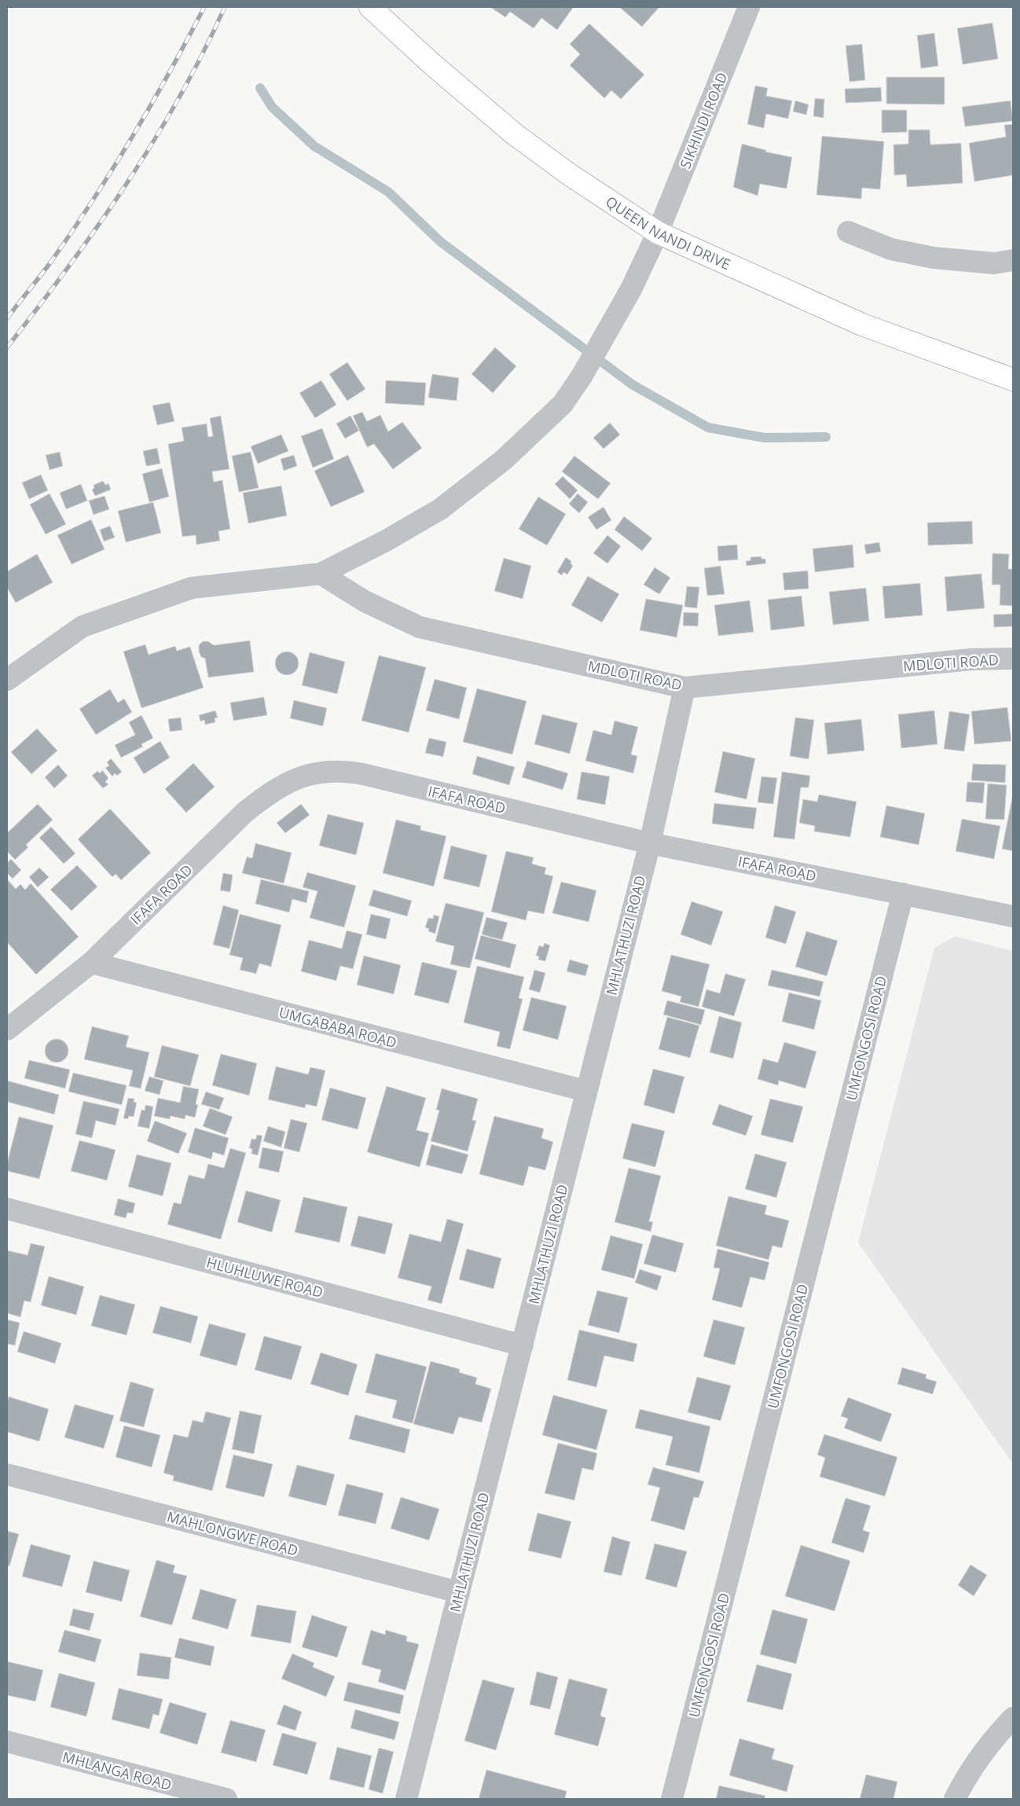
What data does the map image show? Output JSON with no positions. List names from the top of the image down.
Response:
{
  "streets": {
    "main road": ["QUEEN NANDI DRIVE"],
    "street": [
      "SIKHINDI ROAD",
      "MDLOTI ROAD",
      "IFAFA ROAD",
      "MHLATHUZI ROAD",
      "UMGABABA ROAD",
      "UMFONGOSI ROAD",
      "HLUHLUWE ROAD",
      "MAHLONGWE ROAD",
      "MHLANGA ROAD"
    ]
  },
  "crossings": [
    ["SIKHINDI ROAD", "QUEEN NANDI DRIVE"],
    ["SIKHINDI ROAD", "MDLOTI ROAD"],
    ["MDLOTI ROAD", "MHLATHUZI ROAD"],
    ["IFAFA ROAD", "MHLATHUZI ROAD"],
    ["IFAFA ROAD", "UMGABABA ROAD"],
    ["IFAFA ROAD", "UMFONGOSI ROAD"],
    ["MHLATHUZI ROAD", "UMGABABA ROAD"],
    ["MHLATHUZI ROAD", "HLUHLUWE ROAD"],
    ["MHLATHUZI ROAD", "MAHLONGWE ROAD"]
  ]
}
